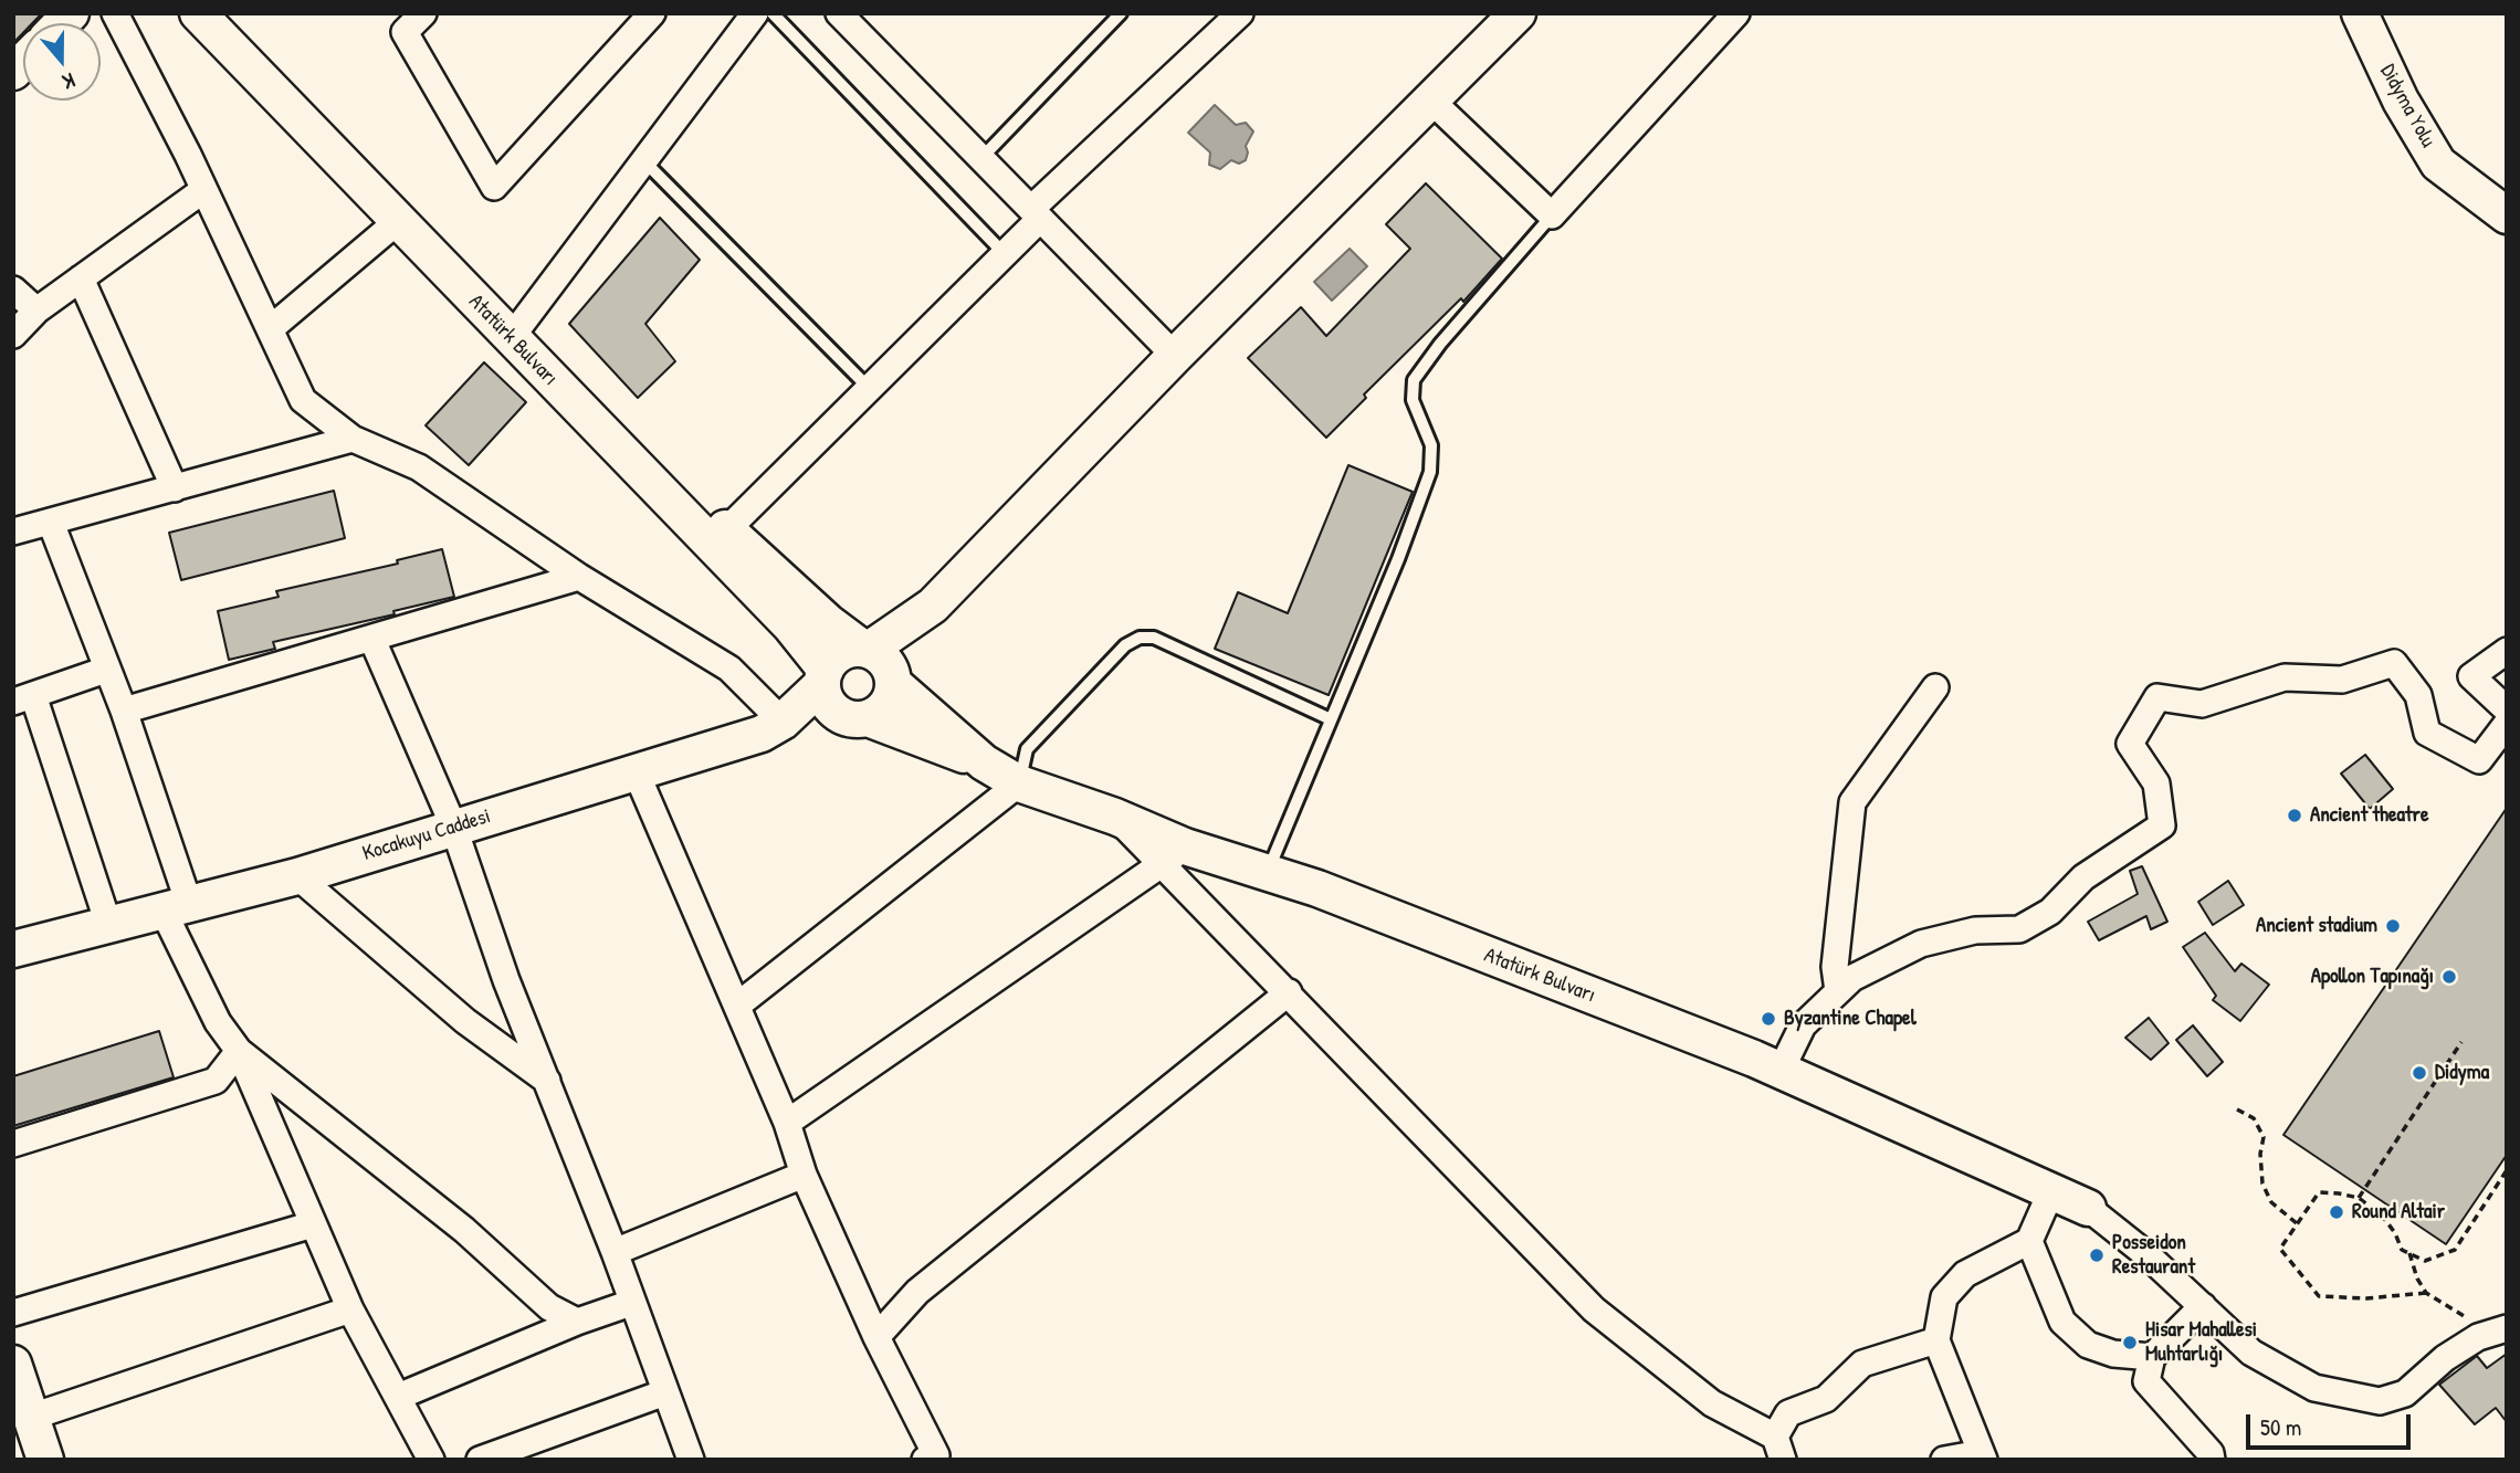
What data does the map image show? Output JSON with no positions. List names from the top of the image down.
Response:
{
  "streets": {
    "main road": ["Didyma Yolu", "Atatürk Bulvarı", "Kocakuyu Caddesi"]
  },
  "crossings": [
    ["Atatürk Bulvarı", "Kocakuyu Caddesi"]
  ],
  "places": [
    "Ancient theatre",
    "Ancient stadium",
    "Apollon Tapınağı",
    "Byzantine Chapel",
    "Didyma",
    "Round Altair",
    "Posseidon Restaurant",
    "Hisar Mahallesi Muhtarlığı"
  ],
  "scale_bar": "50 m",
  "north": "bottom"
}
